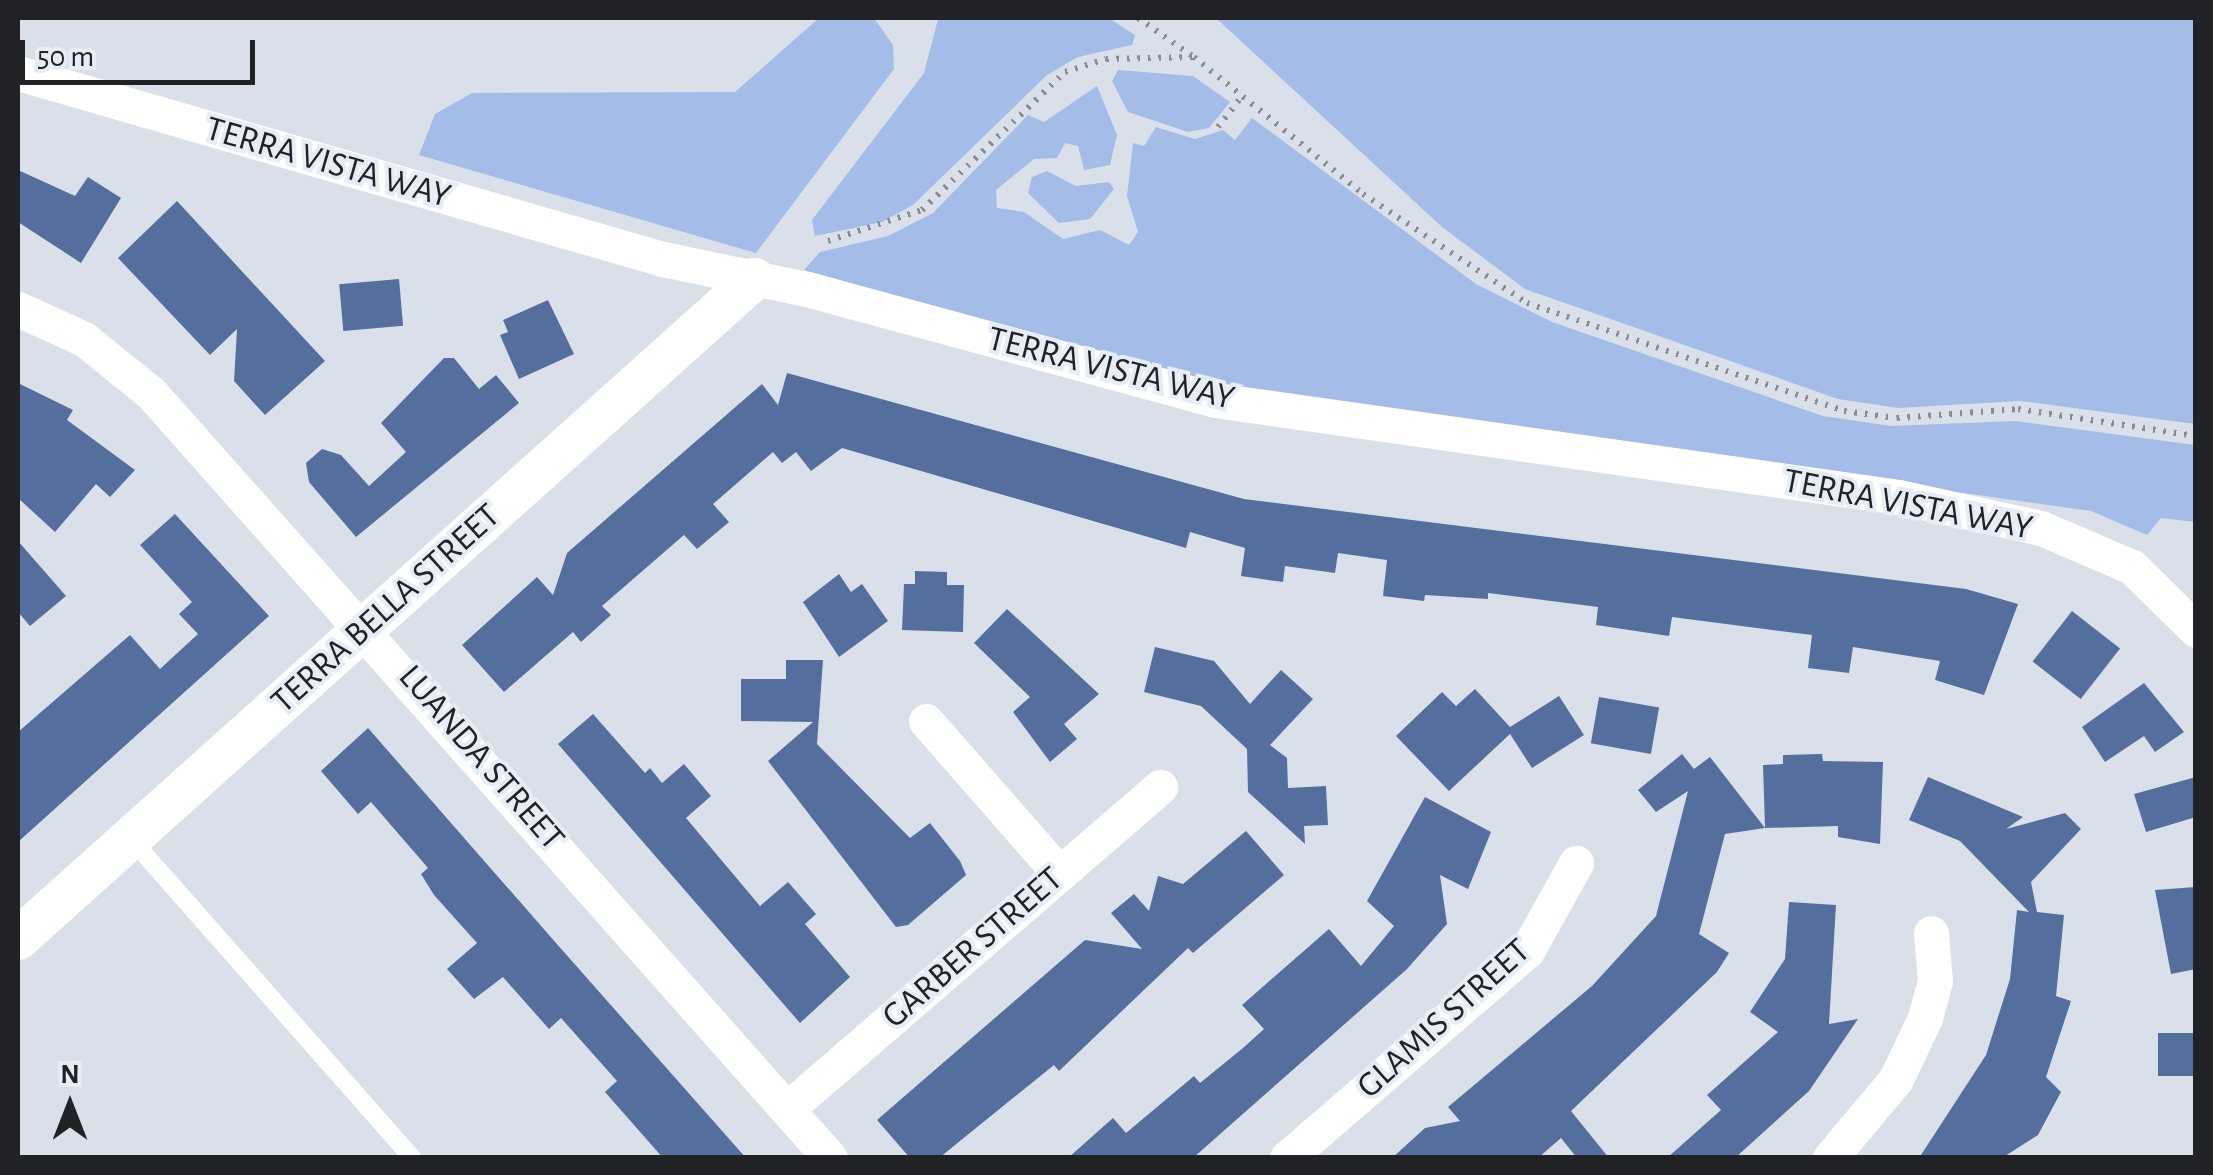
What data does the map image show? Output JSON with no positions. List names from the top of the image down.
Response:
{
  "streets": {
    "street": [
      "TERRA VISTA WAY",
      "TERRA BELLA STREET",
      "LUANDA STREET",
      "GARBER STREET",
      "GLAMIS STREET"
    ]
  },
  "crossings": [
    ["TERRA VISTA WAY", "TERRA BELLA STREET"],
    ["TERRA BELLA STREET", "LUANDA STREET"],
    ["LUANDA STREET", "GARBER STREET"]
  ],
  "scale_bar": "50 m",
  "north": "top"
}
